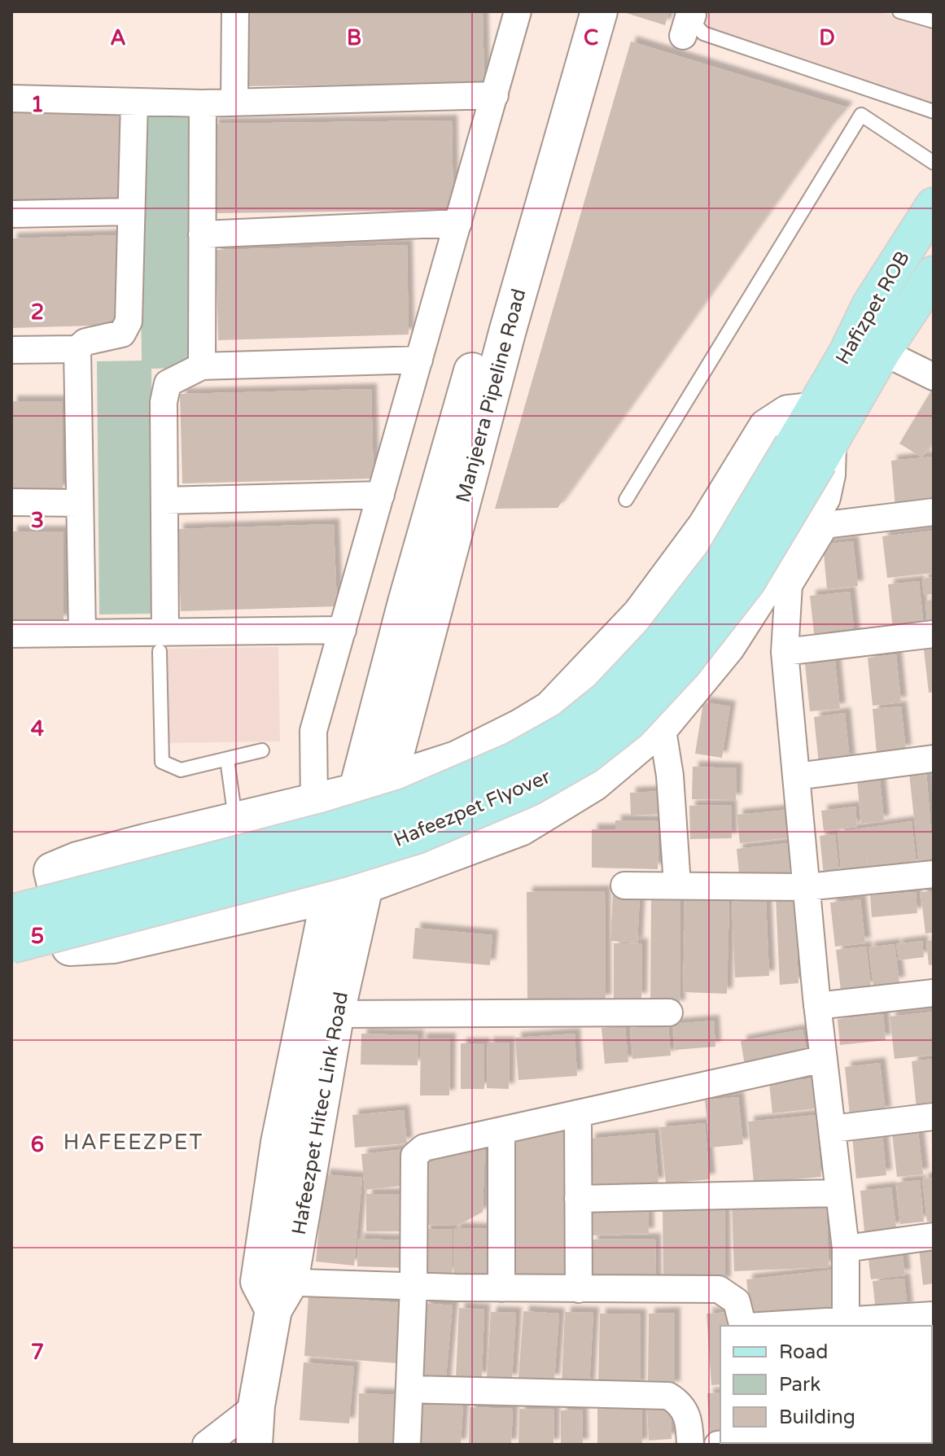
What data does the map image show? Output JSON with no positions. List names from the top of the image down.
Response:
{
  "streets": {
    "main road": [
      "Hafizpet ROB",
      "Manjeera Pipeline Road",
      "Hafeezpet Flyover",
      "Hafeezpet Hitec Link Road"
    ]
  },
  "crossings": [
    ["Hafizpet ROB", "Hafeezpet Flyover"],
    ["Manjeera Pipeline Road", "Hafeezpet Hitec Link Road"]
  ],
  "districts": ["HAFEEZPET"],
  "legend": ["Road", "Park", "Building"],
  "grid": {
    "columns": [
      "A",
      "B",
      "C",
      "D"
    ],
    "rows": [
      "1",
      "2",
      "3",
      "4",
      "5",
      "6",
      "7"
    ]
  }
}
